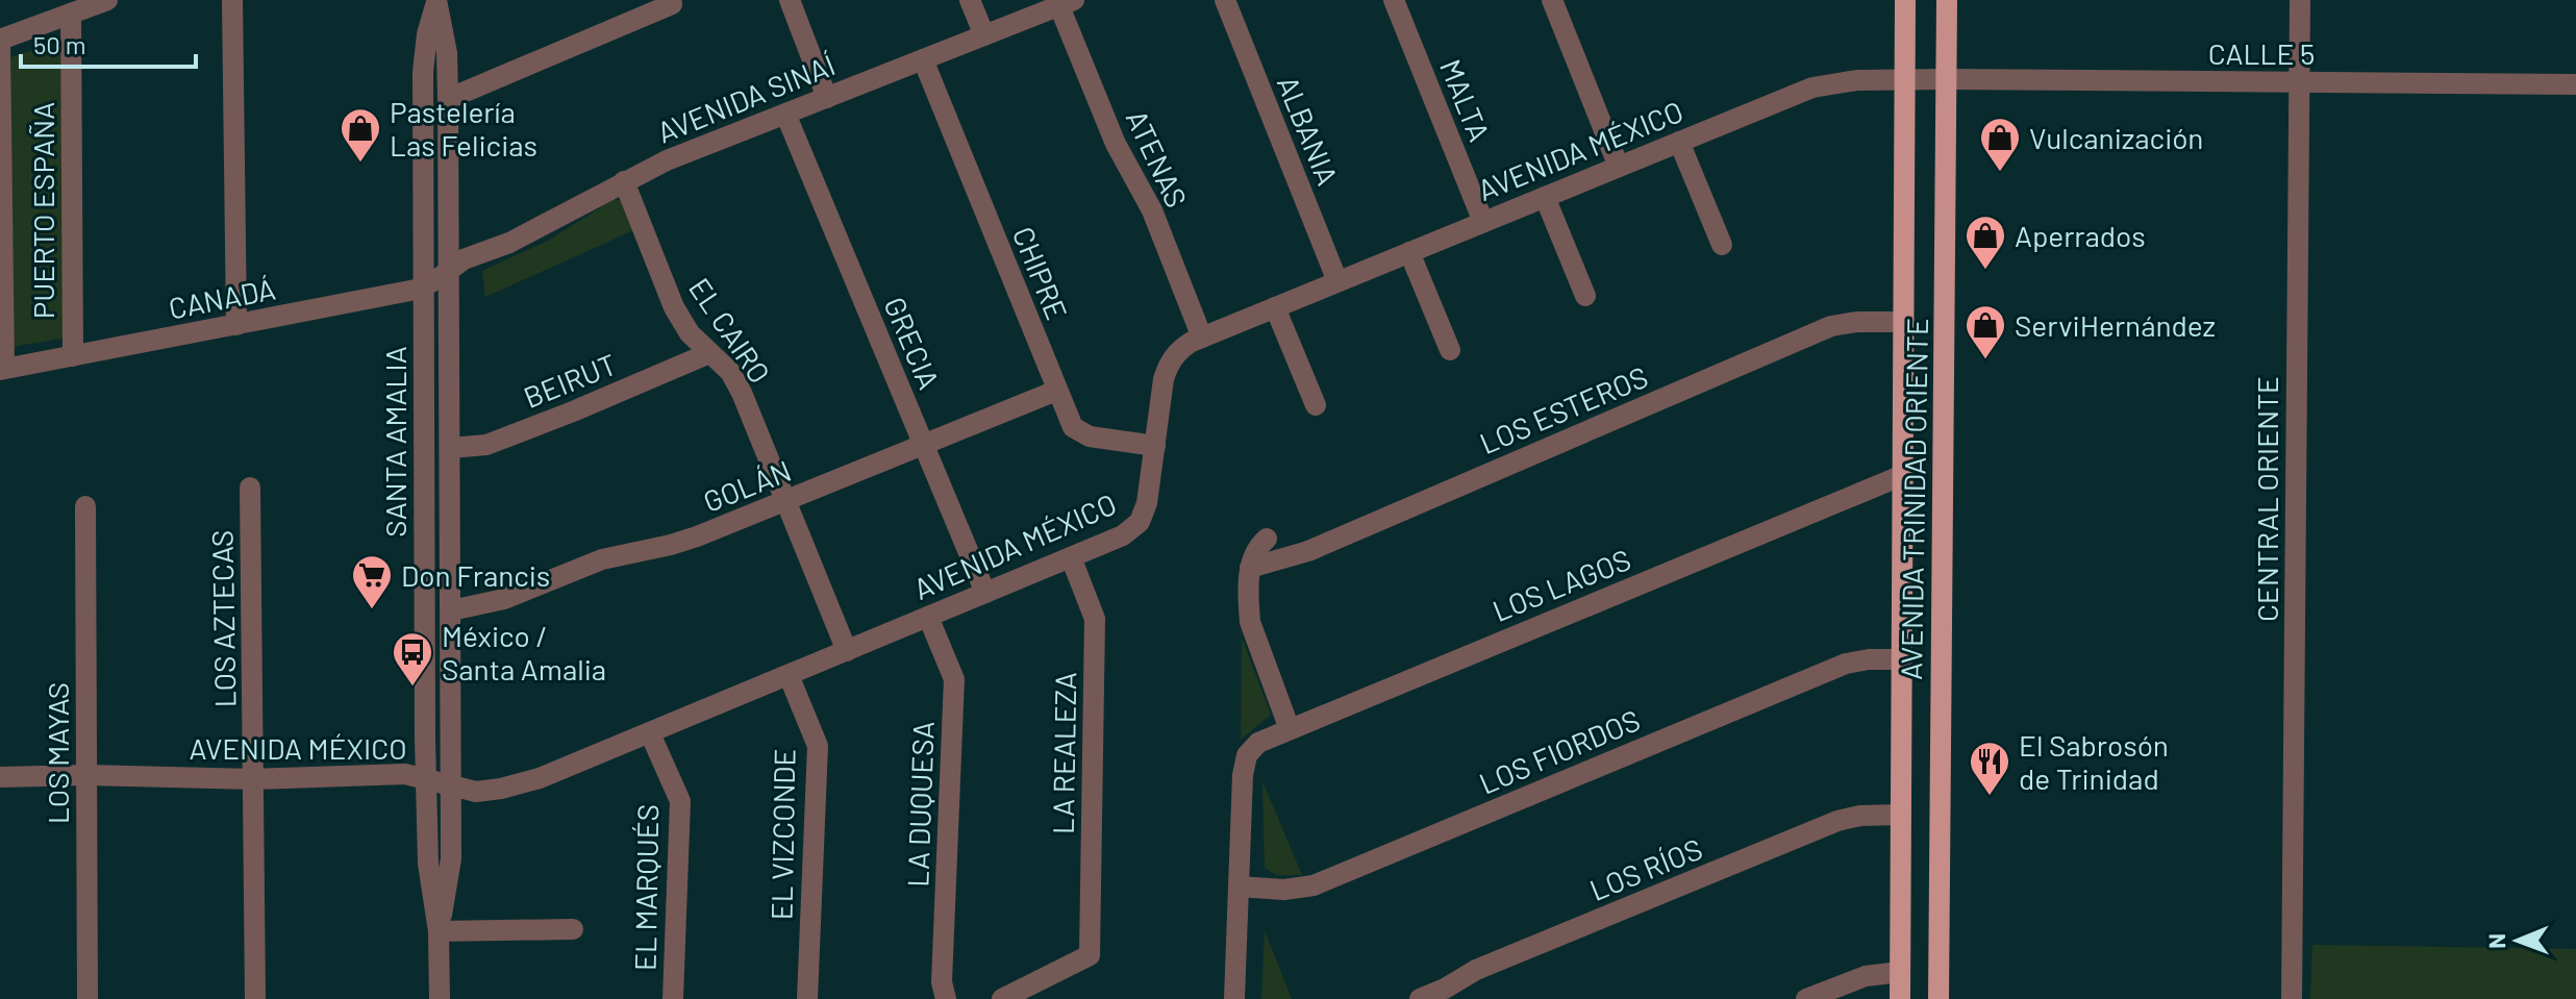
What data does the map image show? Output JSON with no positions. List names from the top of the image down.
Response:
{
  "streets": {
    "main road": ["AVENIDA TRINIDAD ORIENTE"],
    "street": [
      "CALLE 5",
      "AVENIDA SINAÍ",
      "MALTA",
      "ALBANIA",
      "AVENIDA MÉXICO",
      "ATENAS",
      "PUERTO ESPAÑA",
      "CHIPRE",
      "CANADÁ",
      "EL CAIRO",
      "GRECIA",
      "BEIRUT",
      "LOS ESTEROS",
      "SANTA AMALIA",
      "GOLÁN",
      "CENTRAL ORIENTE",
      "LOS LAGOS",
      "LOS AZTECAS",
      "LOS FIORDOS",
      "LOS MAYAS",
      "LA REALEZA",
      "LA DUQUESA",
      "EL VIZCONDE",
      "LOS RÍOS",
      "EL MARQUÉS"
    ]
  },
  "crossings": [
    ["CALLE 5", "AVENIDA MÉXICO"],
    ["CALLE 5", "AVENIDA TRINIDAD ORIENTE"],
    ["CALLE 5", "CENTRAL ORIENTE"],
    ["AVENIDA SINAÍ", "ATENAS"],
    ["AVENIDA SINAÍ", "CHIPRE"],
    ["AVENIDA SINAÍ", "CANADÁ"],
    ["AVENIDA SINAÍ", "EL CAIRO"],
    ["AVENIDA SINAÍ", "GRECIA"],
    ["AVENIDA SINAÍ", "SANTA AMALIA"],
    ["MALTA", "AVENIDA MÉXICO"],
    ["ALBANIA", "AVENIDA MÉXICO"],
    ["AVENIDA MÉXICO", "ATENAS"],
    ["AVENIDA MÉXICO", "CHIPRE"],
    ["AVENIDA MÉXICO", "EL CAIRO"],
    ["AVENIDA MÉXICO", "GRECIA"],
    ["AVENIDA MÉXICO", "SANTA AMALIA"],
    ["AVENIDA MÉXICO", "AVENIDA TRINIDAD ORIENTE"],
    ["AVENIDA MÉXICO", "LOS AZTECAS"],
    ["AVENIDA MÉXICO", "LOS MAYAS"],
    ["AVENIDA MÉXICO", "LA REALEZA"],
    ["AVENIDA MÉXICO", "LA DUQUESA"],
    ["AVENIDA MÉXICO", "EL VIZCONDE"],
    ["AVENIDA MÉXICO", "EL MARQUÉS"],
    ["PUERTO ESPAÑA", "CANADÁ"],
    ["CHIPRE", "GOLÁN"],
    ["CANADÁ", "SANTA AMALIA"],
    ["EL CAIRO", "BEIRUT"],
    ["EL CAIRO", "GOLÁN"],
    ["GRECIA", "GOLÁN"],
    ["BEIRUT", "SANTA AMALIA"],
    ["LOS ESTEROS", "AVENIDA TRINIDAD ORIENTE"],
    ["SANTA AMALIA", "GOLÁN"],
    ["AVENIDA TRINIDAD ORIENTE", "LOS LAGOS"],
    ["AVENIDA TRINIDAD ORIENTE", "LOS FIORDOS"],
    ["AVENIDA TRINIDAD ORIENTE", "LOS RÍOS"],
    ["LOS LAGOS", "LOS FIORDOS"]
  ],
  "places": {
    "shop": [
      "Pastelería Las Felicias",
      "Vulcanización",
      "Aperrados",
      "ServiHernández"
    ],
    "supermarket": ["Don Francis"],
    "bus stop": ["México / Santa Amalia"],
    "restaurant": ["El Sabrosón de Trinidad"]
  },
  "scale_bar": "50 m",
  "north": "left"
}
